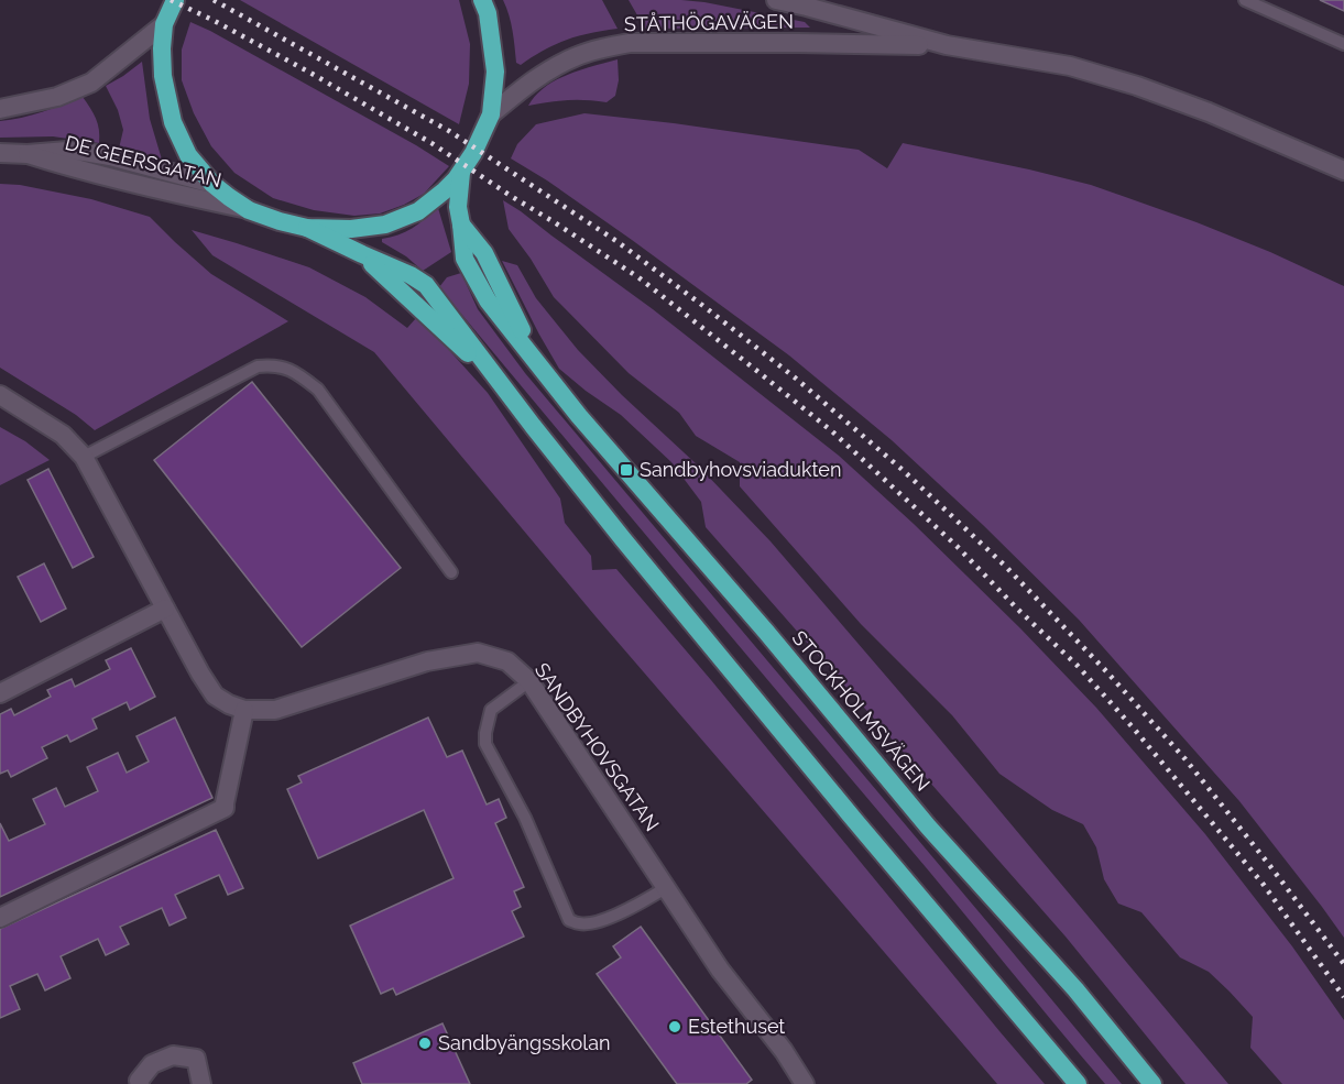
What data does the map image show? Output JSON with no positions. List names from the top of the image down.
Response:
{
  "streets": {
    "highway": ["STOCKHOLMSVÄGEN"],
    "street": ["STÅTHÖGAVÄGEN", "DE GEERSGATAN", "SANDBYHOVSGATAN"]
  },
  "places": {
    "transit": ["Sandbyhovsviadukten"],
    "other": ["Estethuset", "Sandbyängsskolan"]
  }
}
